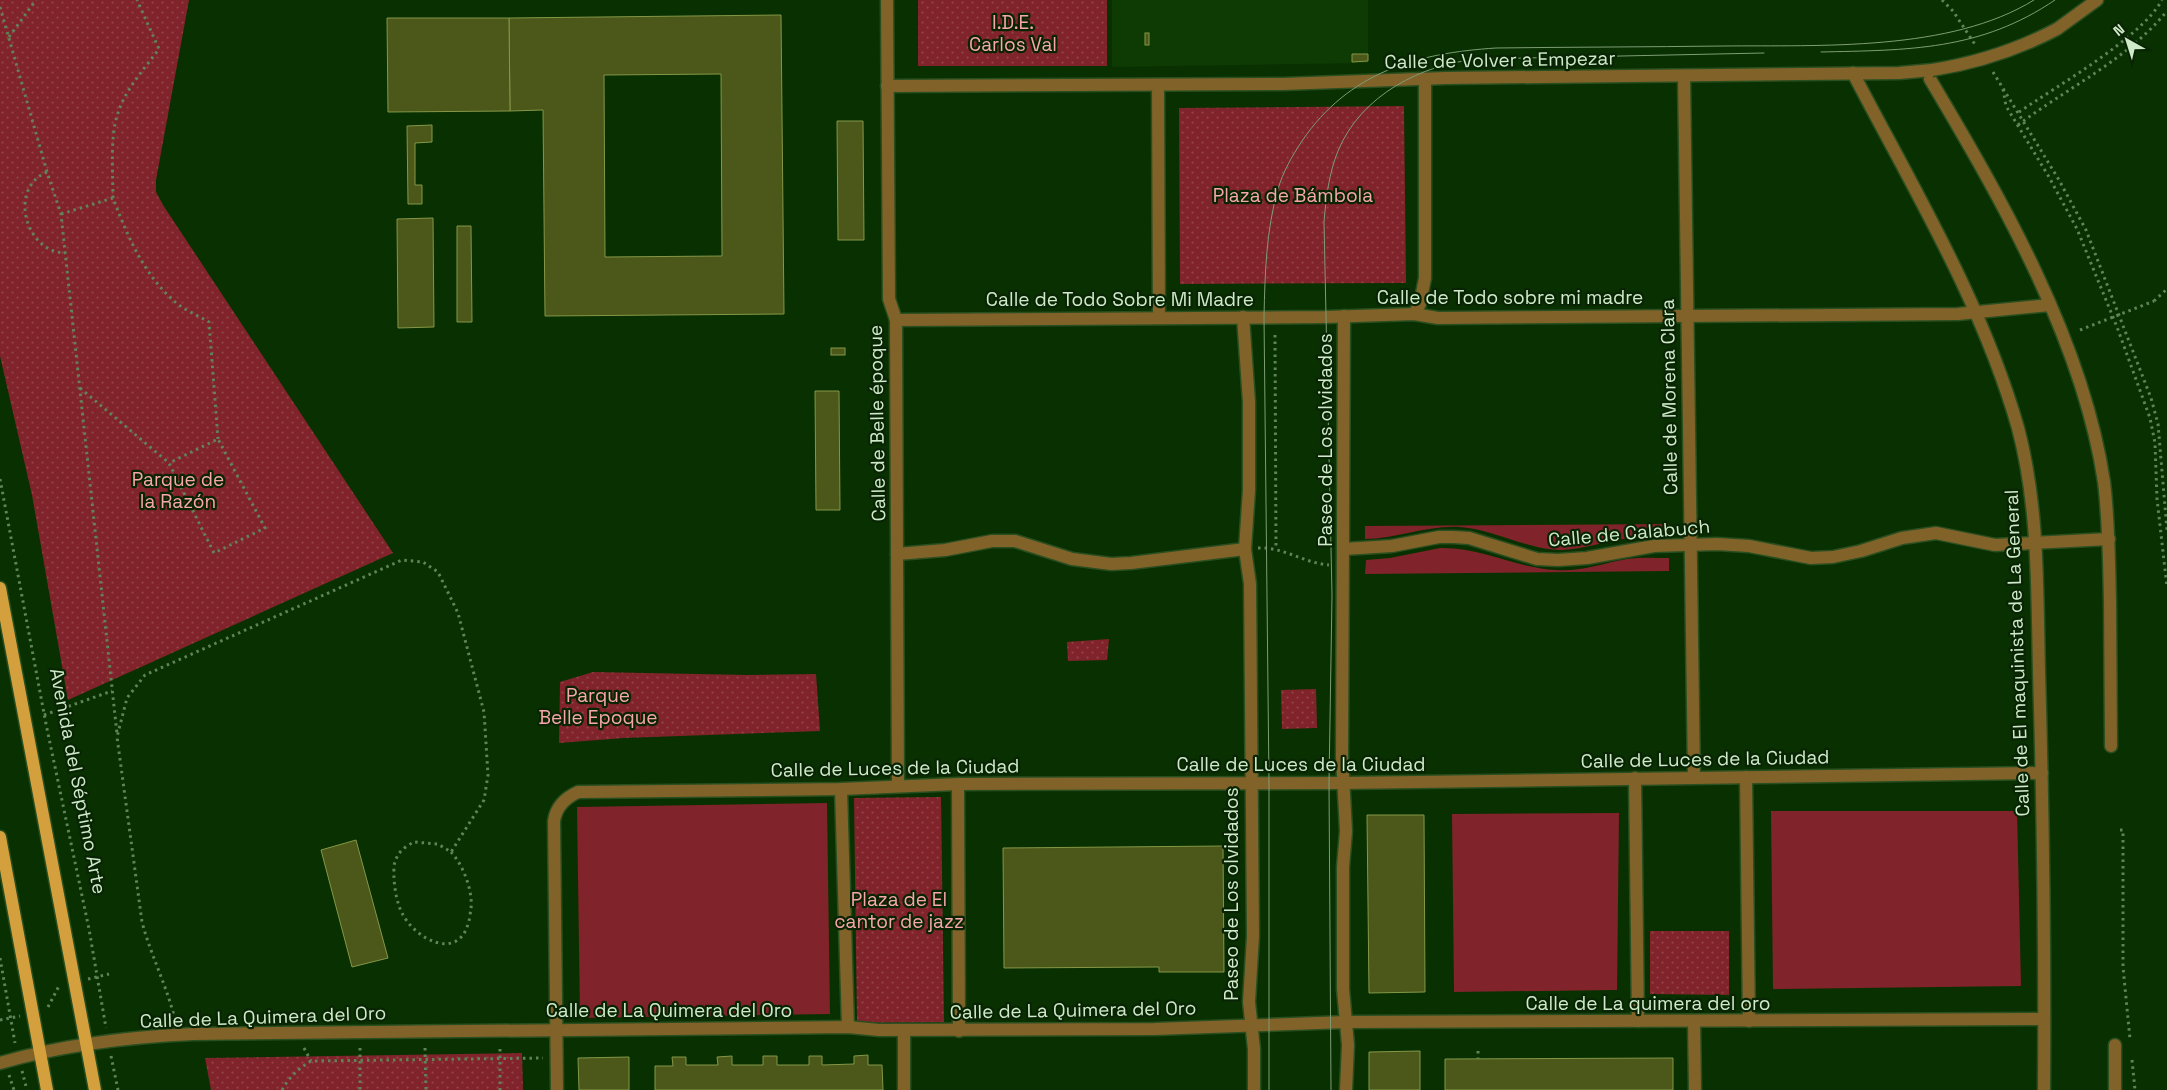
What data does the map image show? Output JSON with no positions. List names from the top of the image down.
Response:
{
  "streets": {
    "street": [
      "Calle de Volver a Empezar",
      "Calle de Todo sobre mi madre",
      "Calle de Todo Sobre Mi Madre",
      "Calle de Morena Clara",
      "Calle de Belle époque",
      "Paseo de Los olvidados",
      "Calle de Calabuch",
      "Calle de El maquinista de La General",
      "Calle de Luces de la Ciudad",
      "Calle de La quimera del oro",
      "Calle de La Quimera del Oro"
    ],
    "path": ["Avenida del Séptimo Arte"]
  },
  "crossings": [
    ["Calle de Volver a Empezar", "Calle de Morena Clara"],
    ["Calle de Volver a Empezar", "Calle de Belle époque"],
    ["Calle de Volver a Empezar", "Calle de El maquinista de La General"],
    ["Calle de Todo sobre mi madre", "Calle de Todo Sobre Mi Madre"],
    ["Calle de Todo sobre mi madre", "Calle de Morena Clara"],
    ["Calle de Todo sobre mi madre", "Paseo de Los olvidados"],
    ["Calle de Todo sobre mi madre", "Calle de El maquinista de La General"],
    ["Calle de Todo Sobre Mi Madre", "Calle de Belle époque"],
    ["Calle de Todo Sobre Mi Madre", "Paseo de Los olvidados"],
    ["Calle de Morena Clara", "Calle de Calabuch"],
    ["Calle de Morena Clara", "Calle de Luces de la Ciudad"],
    ["Calle de Belle époque", "Calle de Luces de la Ciudad"],
    ["Paseo de Los olvidados", "Calle de Calabuch"],
    ["Paseo de Los olvidados", "Calle de Luces de la Ciudad"],
    ["Paseo de Los olvidados", "Calle de La quimera del oro"],
    ["Paseo de Los olvidados", "Calle de La Quimera del Oro"],
    ["Calle de Calabuch", "Calle de El maquinista de La General"],
    ["Calle de El maquinista de La General", "Calle de Luces de la Ciudad"],
    ["Calle de El maquinista de La General", "Calle de La quimera del oro"],
    ["Calle de Luces de la Ciudad", "Calle de La Quimera del Oro"],
    ["Avenida del Séptimo Arte", "Calle de La Quimera del Oro"],
    ["Calle de La quimera del oro", "Calle de La Quimera del Oro"]
  ],
  "parks": [
    "I.D.E. Carlos Val",
    "Plaza de Bámbola",
    "Parque de la Razón",
    "Parque Belle Epoque",
    "Plaza de El cantor de jazz"
  ],
  "north": "top left"
}
